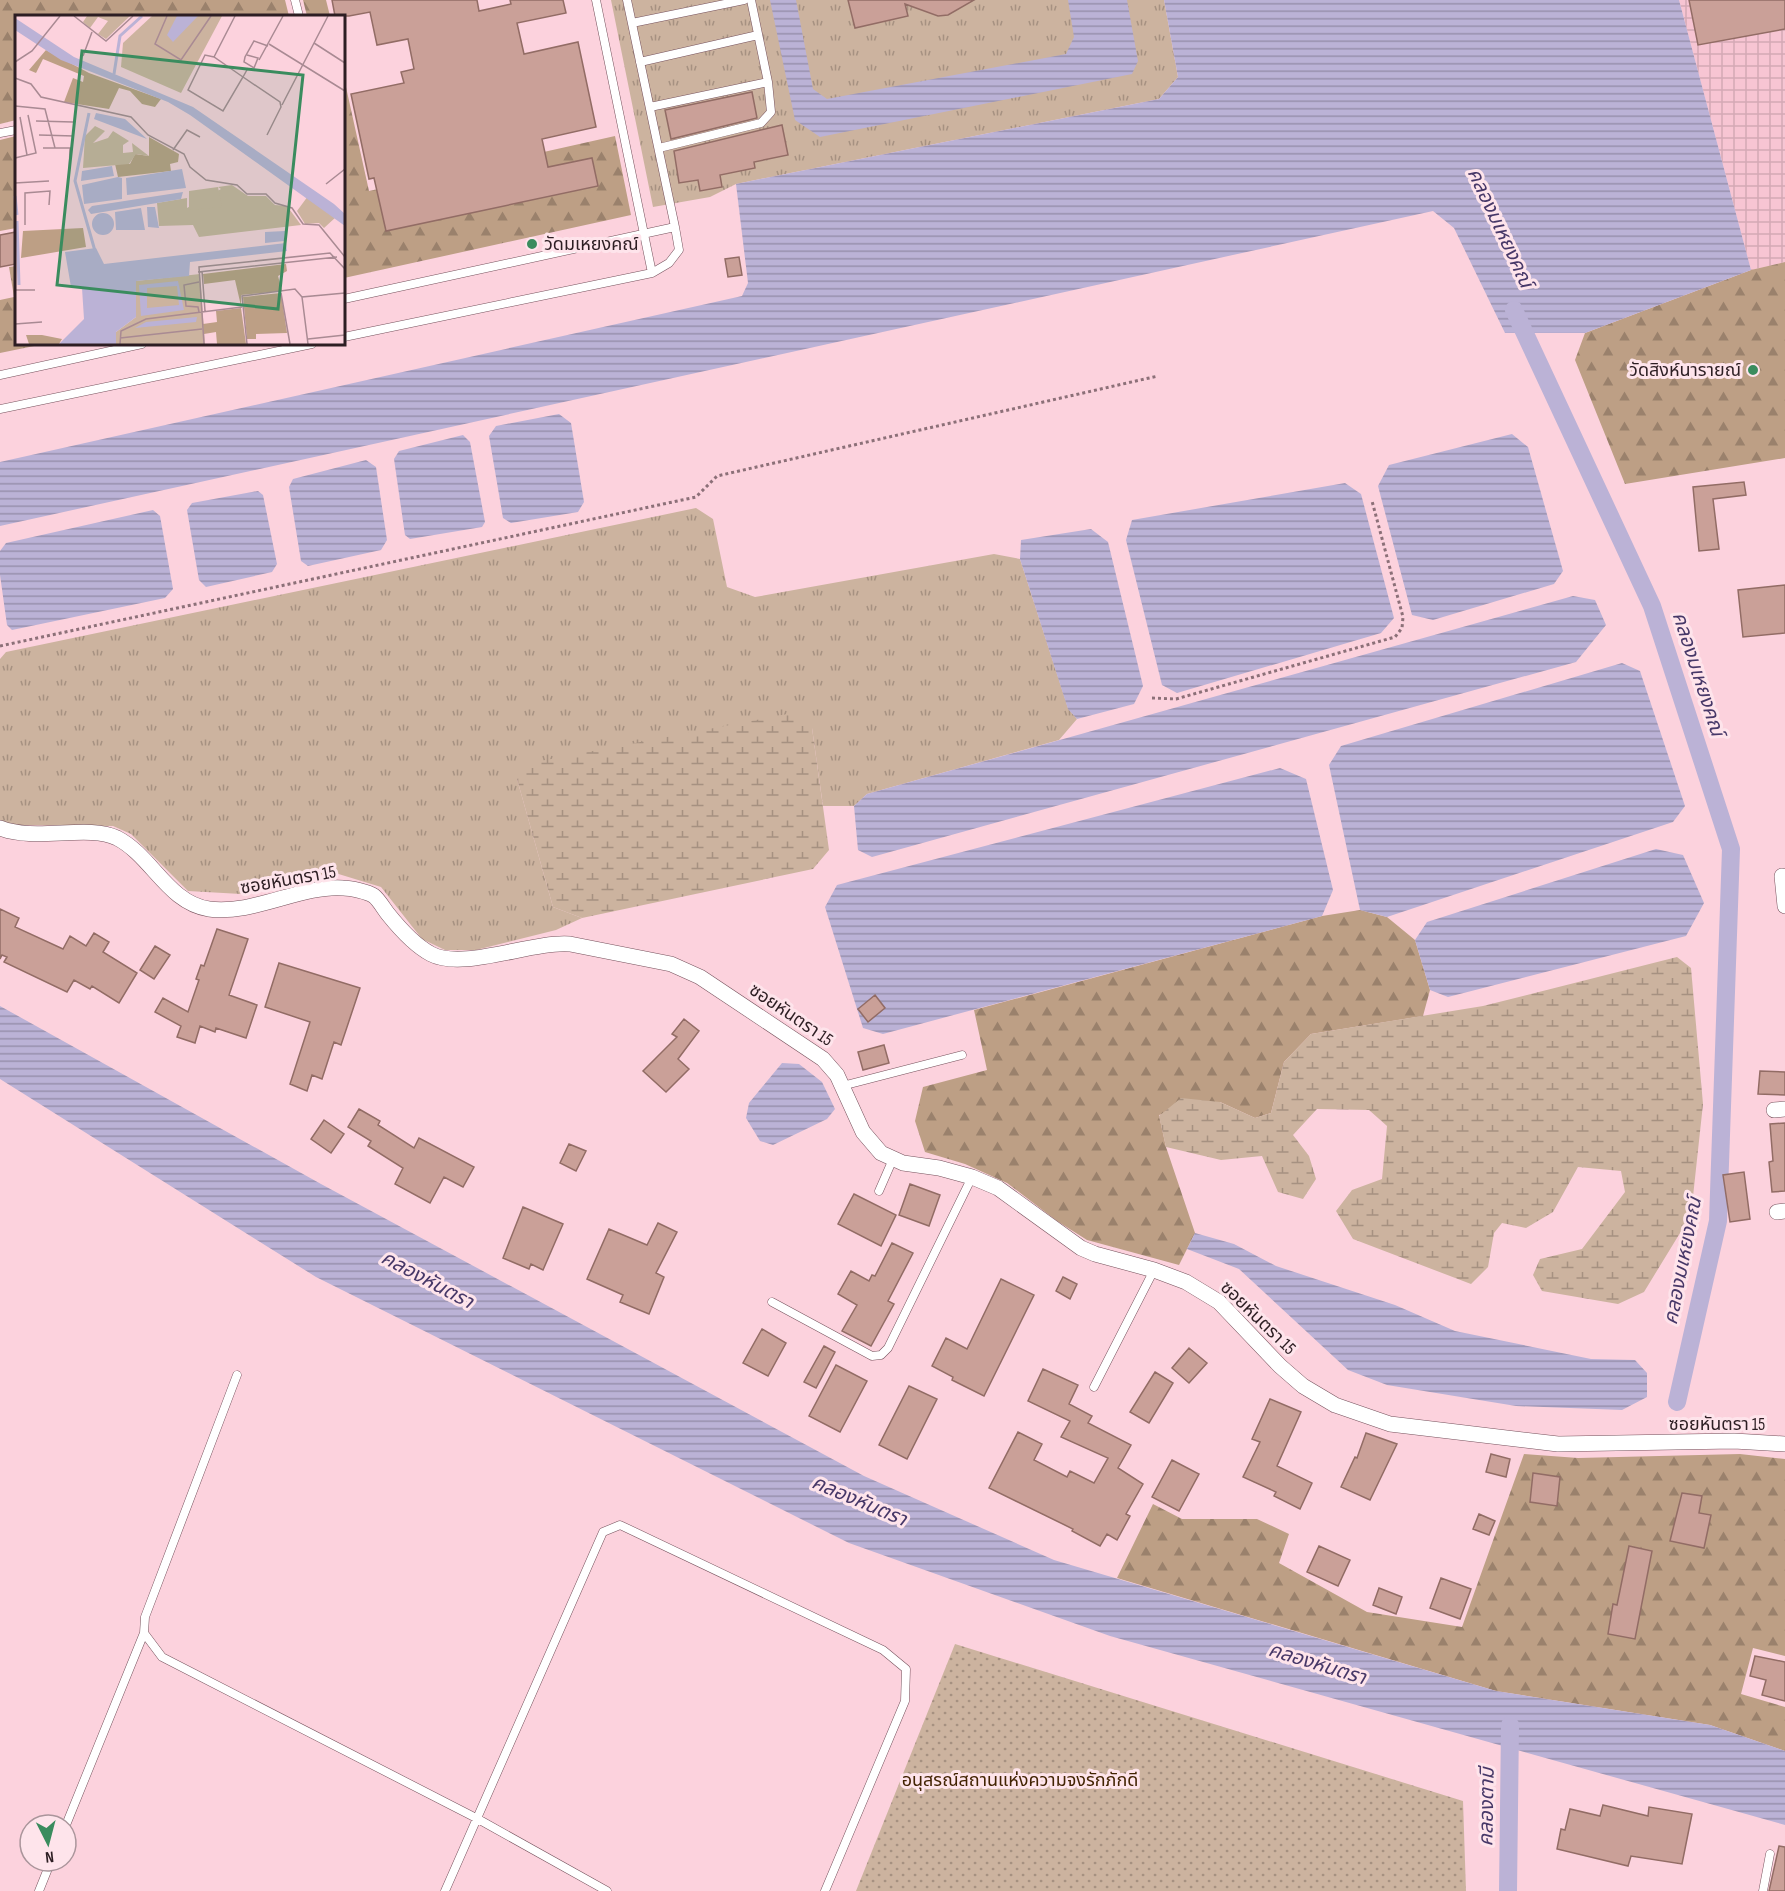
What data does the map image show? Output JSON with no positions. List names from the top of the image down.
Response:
{
  "streets": {
    "street": ["ซอยหันตรา 15"]
  },
  "water": ["คลองมเหยงคณ์", "คลองหันตรา", "คลองตามี"],
  "parks": ["อนุสรณ์สถานแห่งความจงรักภักดี"],
  "places": ["วัดมเหยงคณ์", "วัดสิงห์นารายณ์"],
  "north": "bottom"
}
